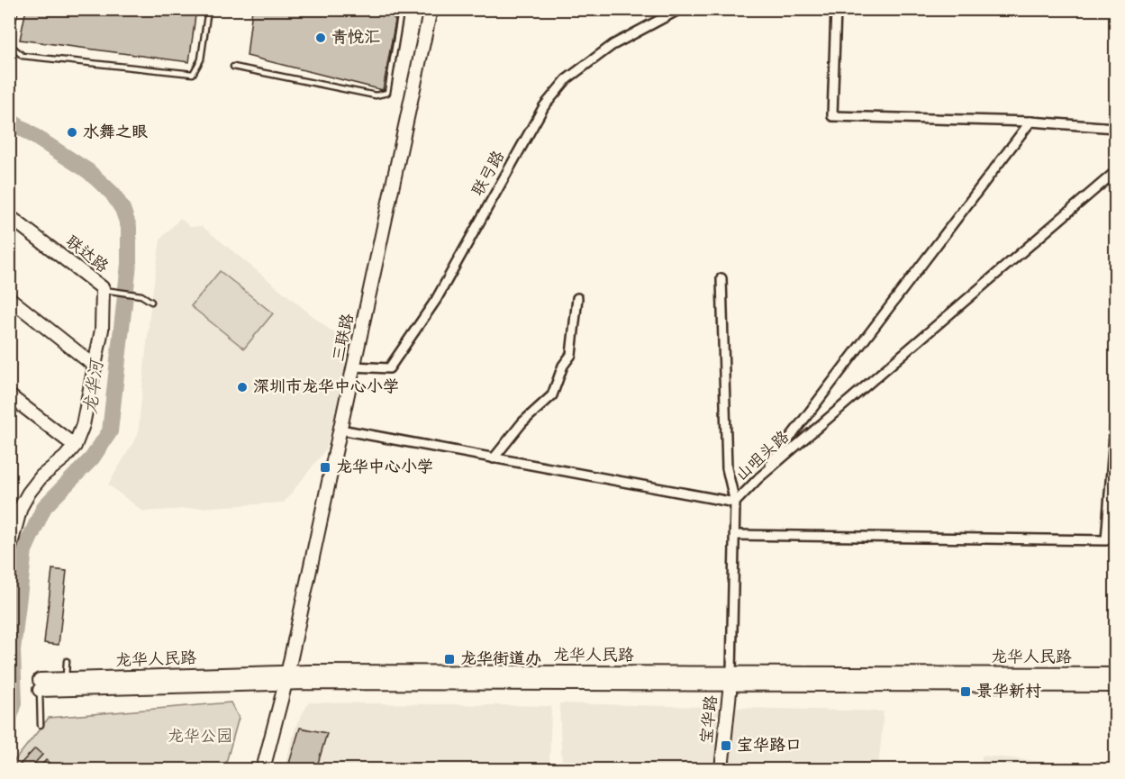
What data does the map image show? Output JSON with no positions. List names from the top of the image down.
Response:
{
  "streets": {
    "street": [
      "联弓路",
      "联达路",
      "三联路",
      "山咀头路",
      "龙华人民路",
      "宝华路"
    ]
  },
  "crossings": [
    ["联弓路", "三联路"],
    ["三联路", "山咀头路"],
    ["三联路", "龙华人民路"],
    ["龙华人民路", "宝华路"]
  ],
  "water": ["龙华河"],
  "parks": ["龙华公园"],
  "places": {
    "other": ["青悦汇", "水舞之眼", "深圳市龙华中心小学"],
    "transit": [
      "龙华中心小学",
      "龙华街道办",
      "景华新村",
      "宝华路口"
    ]
  }
}
